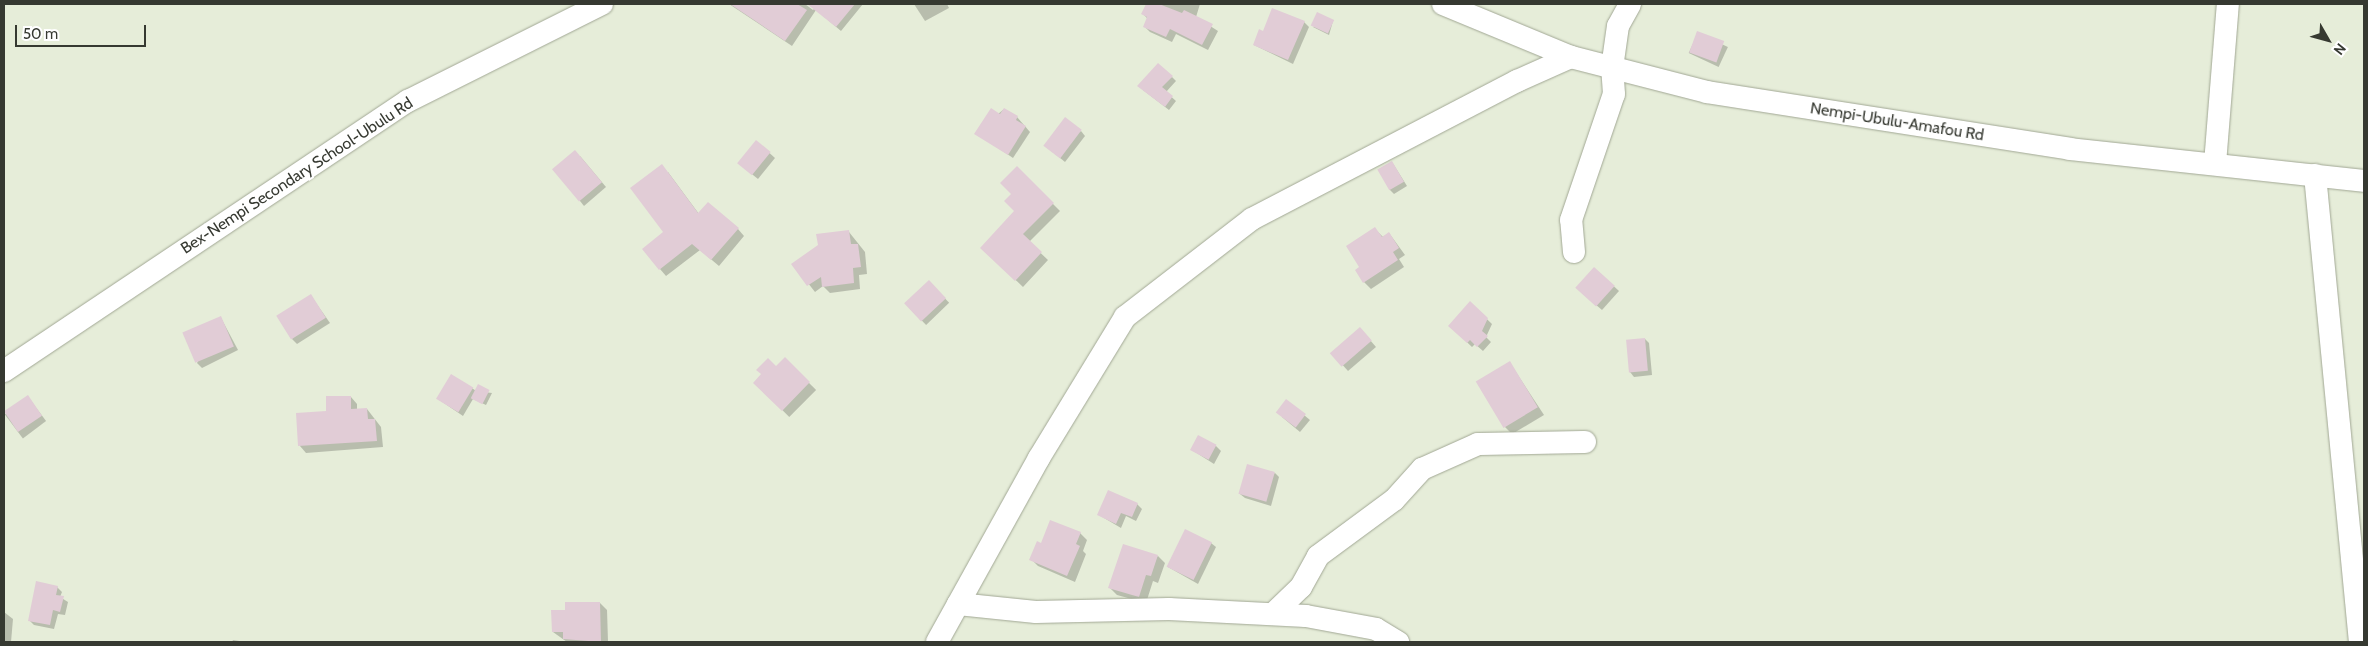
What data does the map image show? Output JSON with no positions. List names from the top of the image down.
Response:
{
  "streets": {
    "street": ["Nempi-Ubulu-Amafou Rd", "Bex-Nempi Secondary School-Ubulu Rd"]
  },
  "scale_bar": "50 m",
  "north": "bottom right"
}
